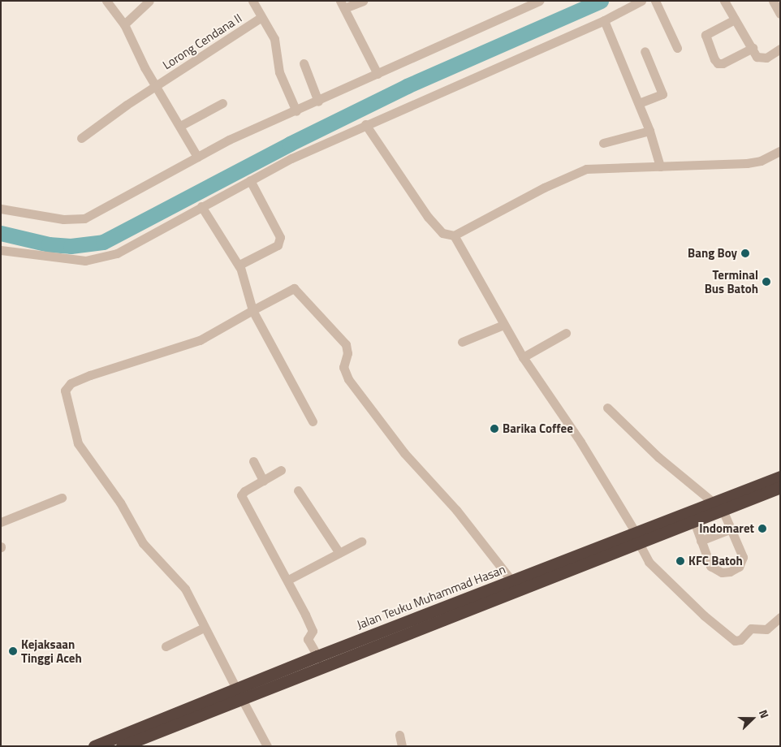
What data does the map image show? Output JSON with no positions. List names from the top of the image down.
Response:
{
  "streets": {
    "highway": ["Jalan Teuku Muhammad Hasan"],
    "street": ["Lorong Cendana II"]
  },
  "places": [
    "Bang Boy",
    "Terminal Bus Batoh",
    "Barika Coffee",
    "Indomaret",
    "KFC Batoh",
    "Kejaksaan Tinggi Aceh"
  ],
  "north": "right"
}
